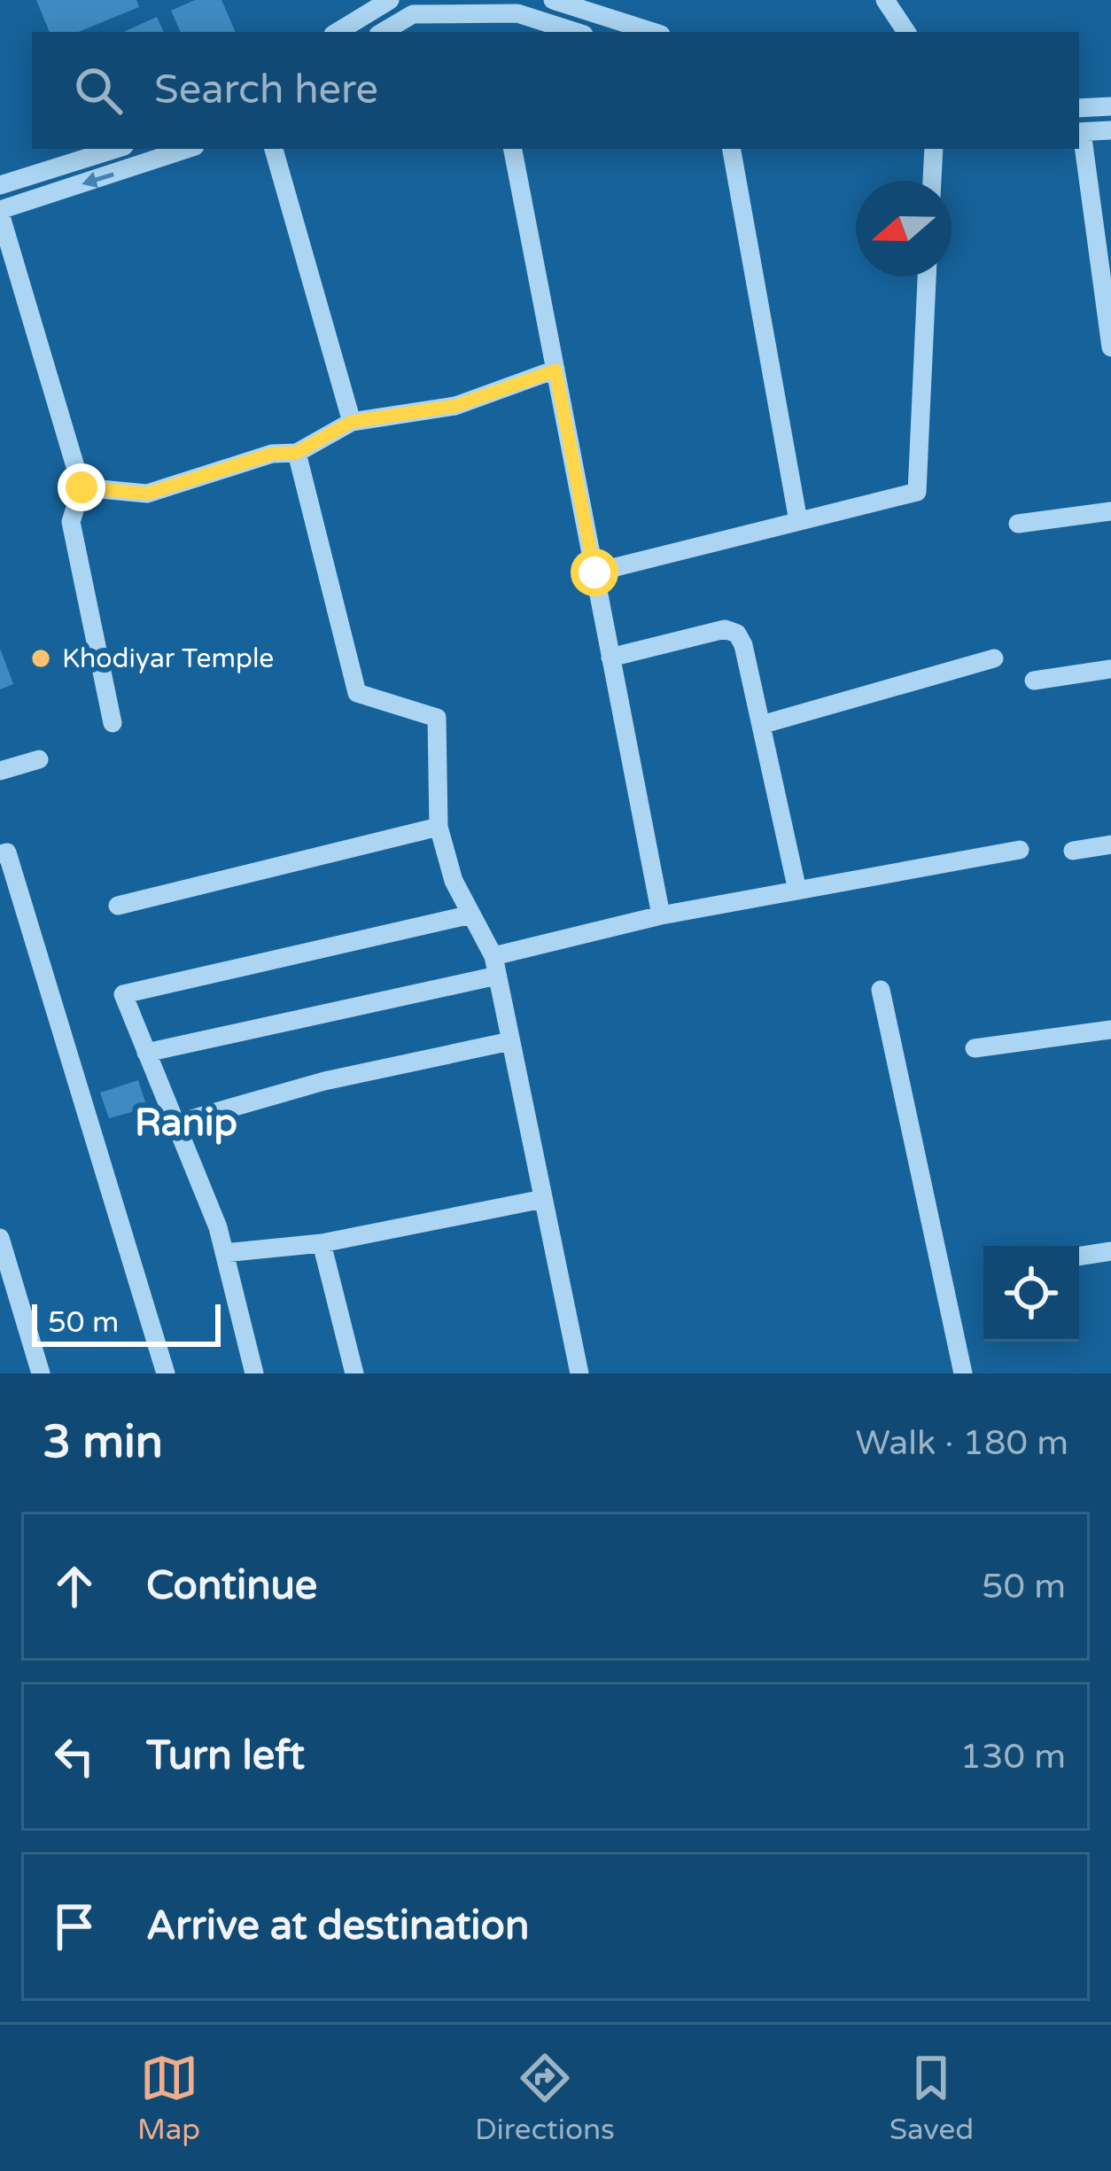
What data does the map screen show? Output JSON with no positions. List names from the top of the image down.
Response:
{
  "districts": ["Ranip"],
  "places": ["Khodiyar Temple"],
  "scale_bar": "50 m",
  "north": "left",
  "page": {
    "search": "Search here",
    "scale": "50 m",
    "heading": ["3 min", "Walk · 180 m"],
    "list": [
      ["Continue", "50 m"],
      ["Turn left", "130 m"],
      "Arrive at destination"
    ],
    "nav": ["Map", "Directions", "Saved"]
  }
}
